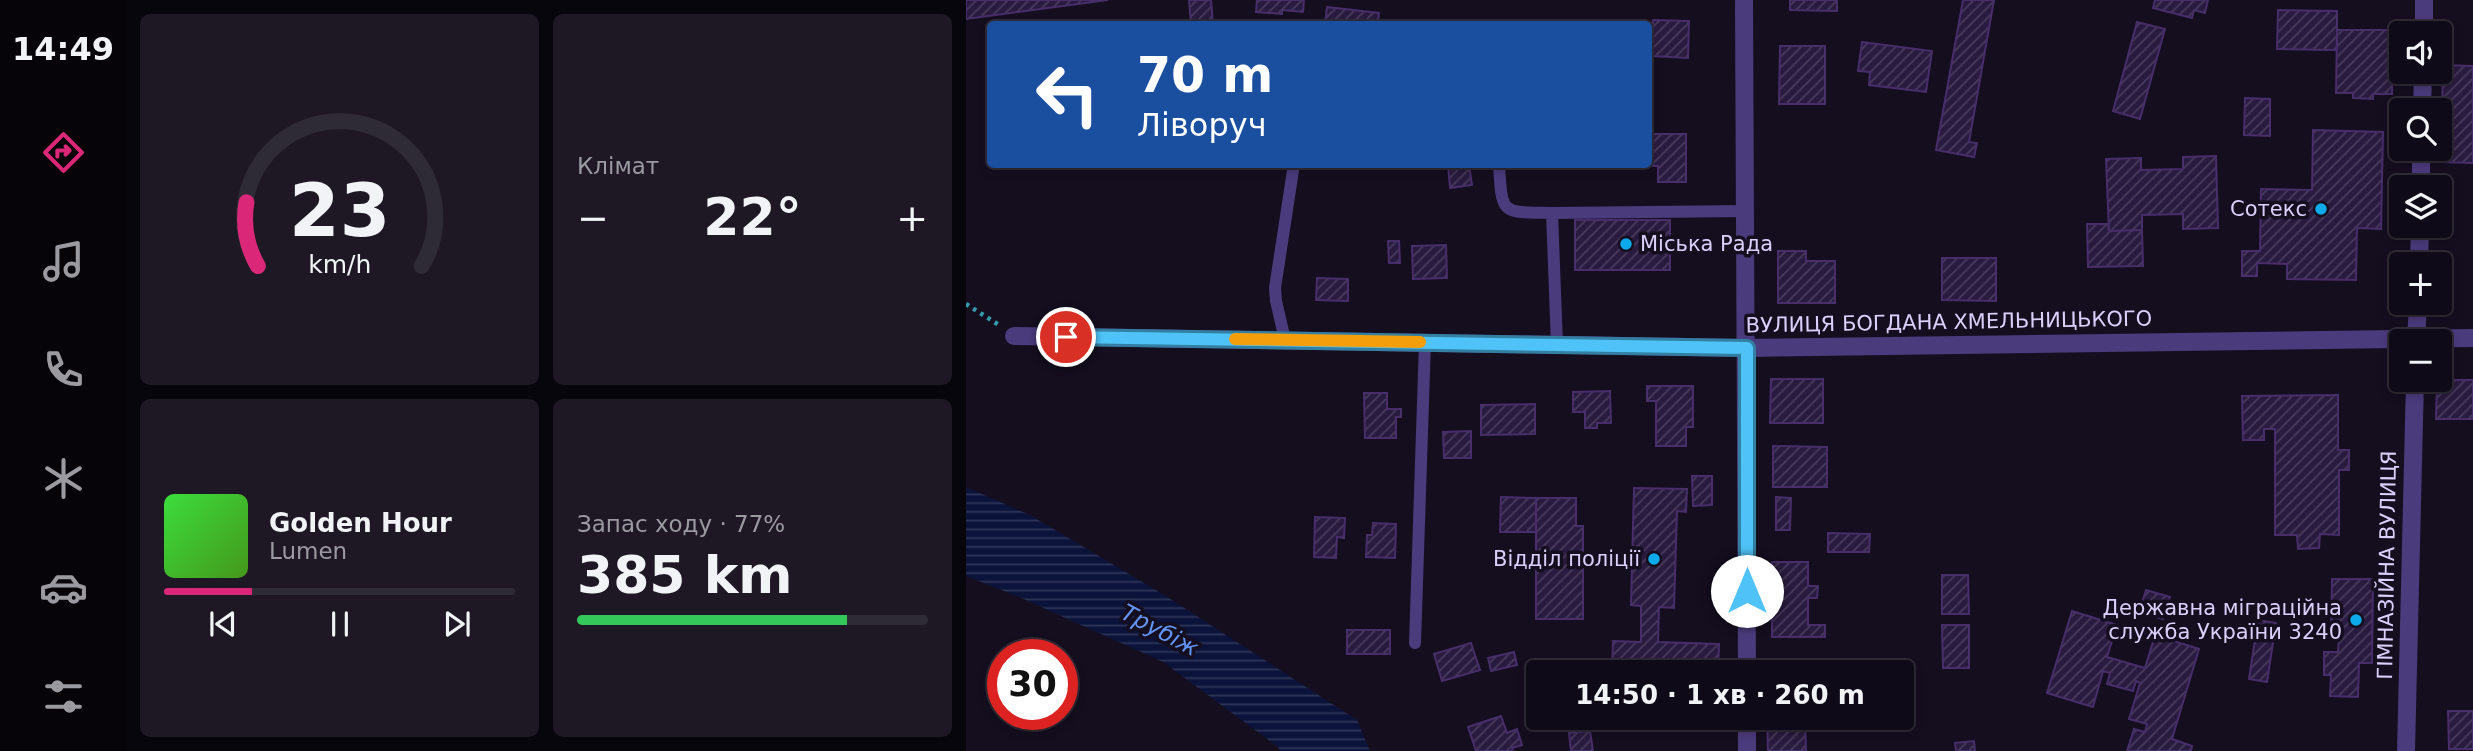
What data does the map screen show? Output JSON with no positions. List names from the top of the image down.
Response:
{
  "streets": {
    "street": ["ВУЛИЦЯ БОГДАНА ХМЕЛЬНИЦЬКОГО", "ГІМНАЗІЙНА ВУЛИЦЯ"]
  },
  "water": ["Трубіж"],
  "places": [
    "Сотекс",
    "Міська Рада",
    "Відділ поліції",
    "Державна міграційна служба України 3240"
  ],
  "page": {
    "tabs": "14:49",
    "tile": [
      "Клімат",
      ["Запас ходу · 77%", "385 km"]
    ],
    "map_buttons": ["+", "−"],
    "turn": ["70 m", "Ліворуч"],
    "heat": ["−", "22°", "+"],
    "song": ["Golden Hour", "Lumen"],
    "limit": "30",
    "trip": "14:50 · 1 хв · 260 m",
    "gauge": ["23", "km/h"]
  }
}
